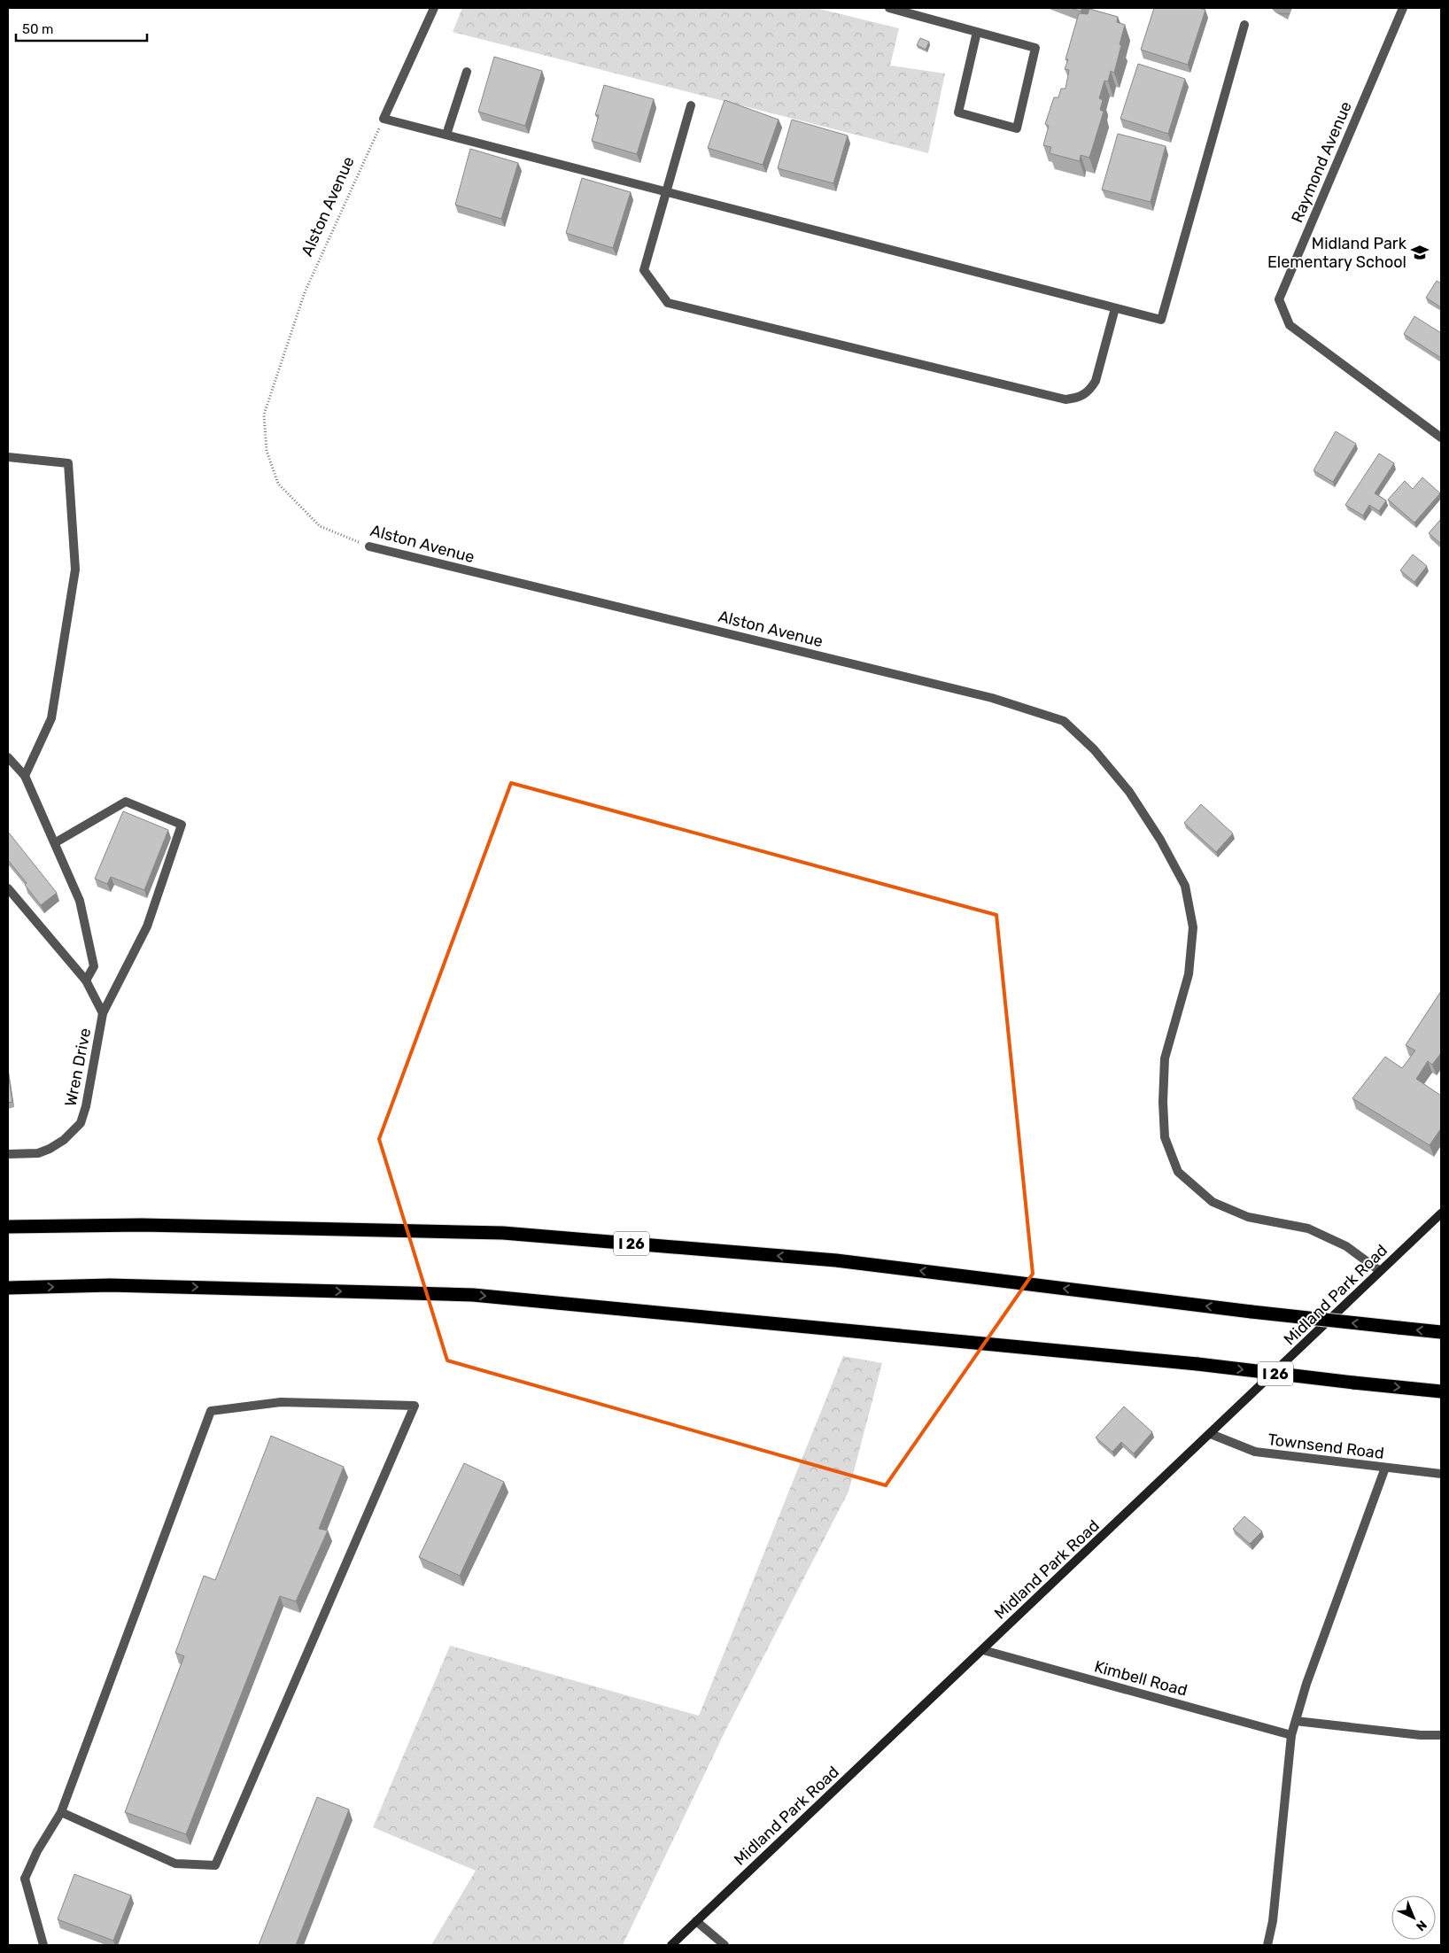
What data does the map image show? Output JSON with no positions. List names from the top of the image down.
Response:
{
  "streets": {
    "highway": ["I 26"],
    "street": [
      "Raymond Avenue",
      "Alston Avenue",
      "Wren Drive",
      "Midland Park Road",
      "Townsend Road",
      "Kimbell Road"
    ]
  },
  "crossings": [
    ["Alston Avenue", "Midland Park Road"],
    ["Midland Park Road", "Townsend Road"],
    ["Midland Park Road", "Kimbell Road"]
  ],
  "places": {
    "school or university": ["Midland Park Elementary School"]
  },
  "scale_bar": "50 m",
  "north": "bottom right"
}
